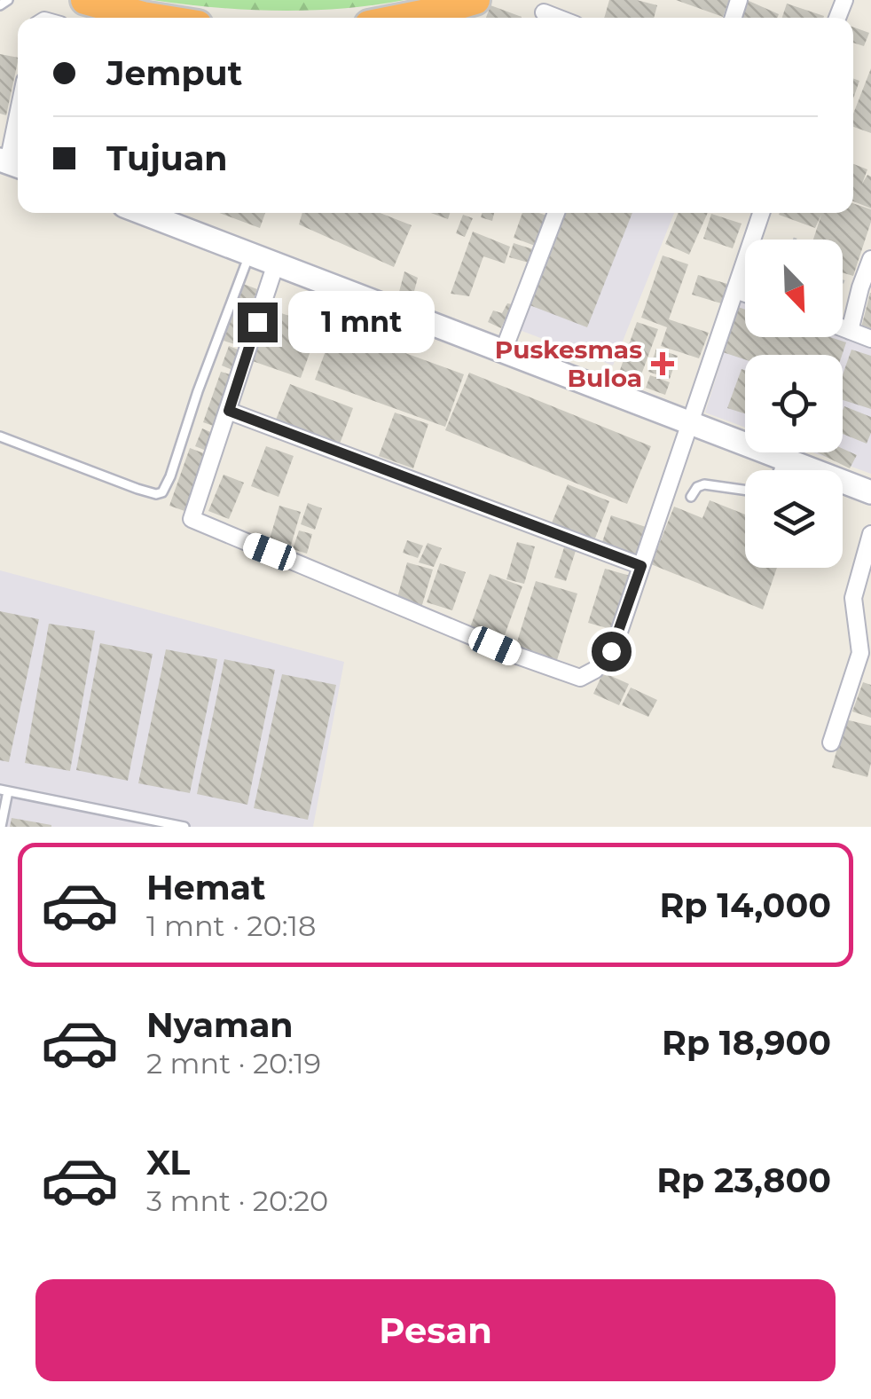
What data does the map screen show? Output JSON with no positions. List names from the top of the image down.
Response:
{
  "places": {
    "health": ["Puskesmas Buloa"]
  },
  "north": "bottom right",
  "page": {
    "banner": ["Jemput", "Tujuan"],
    "bubble": "1 mnt",
    "list": [
      {
        "name": "Hemat",
        "note": "1 mnt · 20:18",
        "value": "Rp 14,000"
      },
      {
        "name": "Nyaman",
        "note": "2 mnt · 20:19",
        "value": "Rp 18,900"
      },
      {
        "name": "XL",
        "note": "3 mnt · 20:20",
        "value": "Rp 23,800"
      }
    ],
    "buttons": "Pesan"
  }
}
